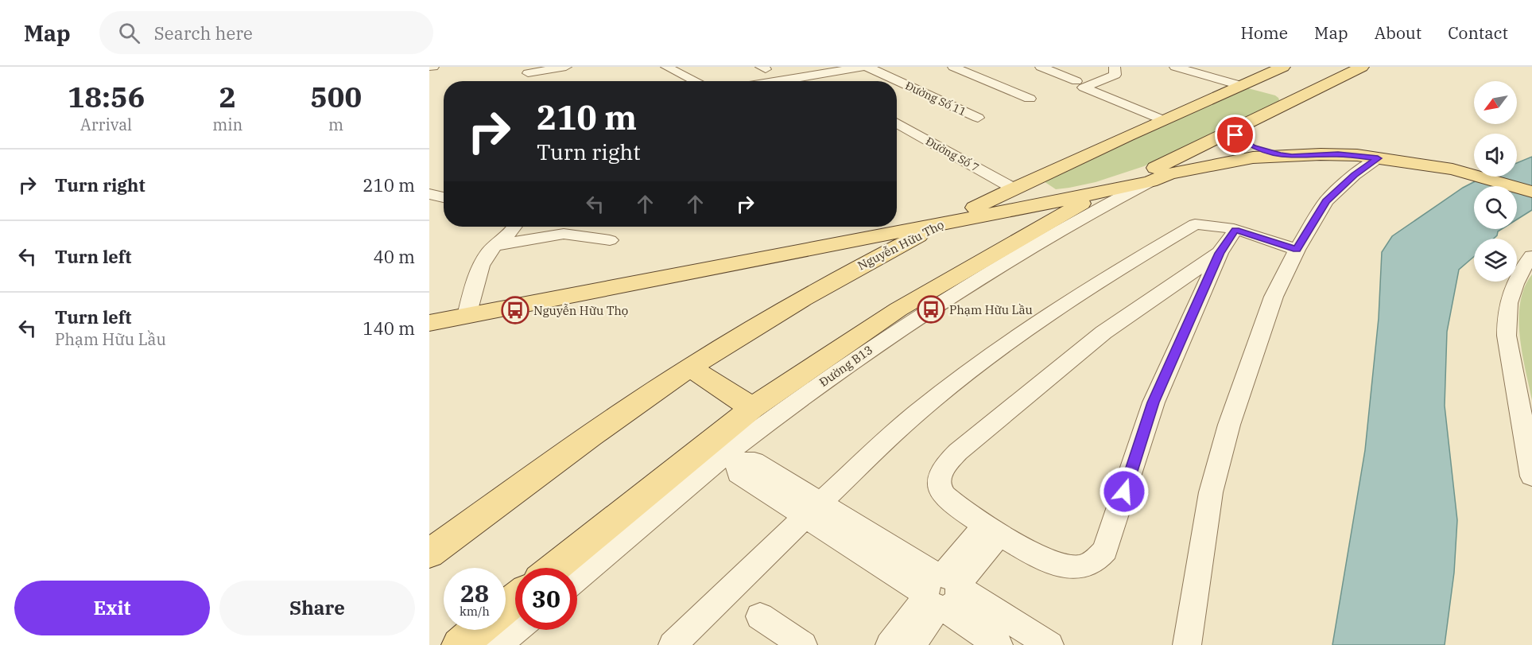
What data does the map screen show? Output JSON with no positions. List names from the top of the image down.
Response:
{
  "streets": {
    "main road": ["Nguyễn Hữu Thọ"],
    "street": ["Đường Số 11", "Đường Số 7", "Đường B13"]
  },
  "crossings": [
    ["Đường Số 7", "Nguyễn Hữu Thọ"]
  ],
  "places": {
    "bus stop": ["Phạm Hữu Lầu", "Nguyễn Hữu Thọ"]
  },
  "north": "bottom left",
  "page": {
    "header": "Map",
    "search": "Search here",
    "nav": [
      "Home",
      "Map",
      "About",
      "Contact"
    ],
    "eta": [
      "18:56",
      "Arrival",
      "2",
      "min",
      "500",
      "m"
    ],
    "turn": ["210 m", "Turn right"],
    "list": [
      {
        "name": "Turn right",
        "value": "210 m"
      },
      {
        "name": "Turn left",
        "value": "40 m"
      },
      {
        "name": "Turn left",
        "note": "Phạm Hữu Lầu",
        "value": "140 m"
      }
    ],
    "speed": "28 km/h",
    "limit": "30",
    "buttons": ["Exit", "Share"]
  }
}
